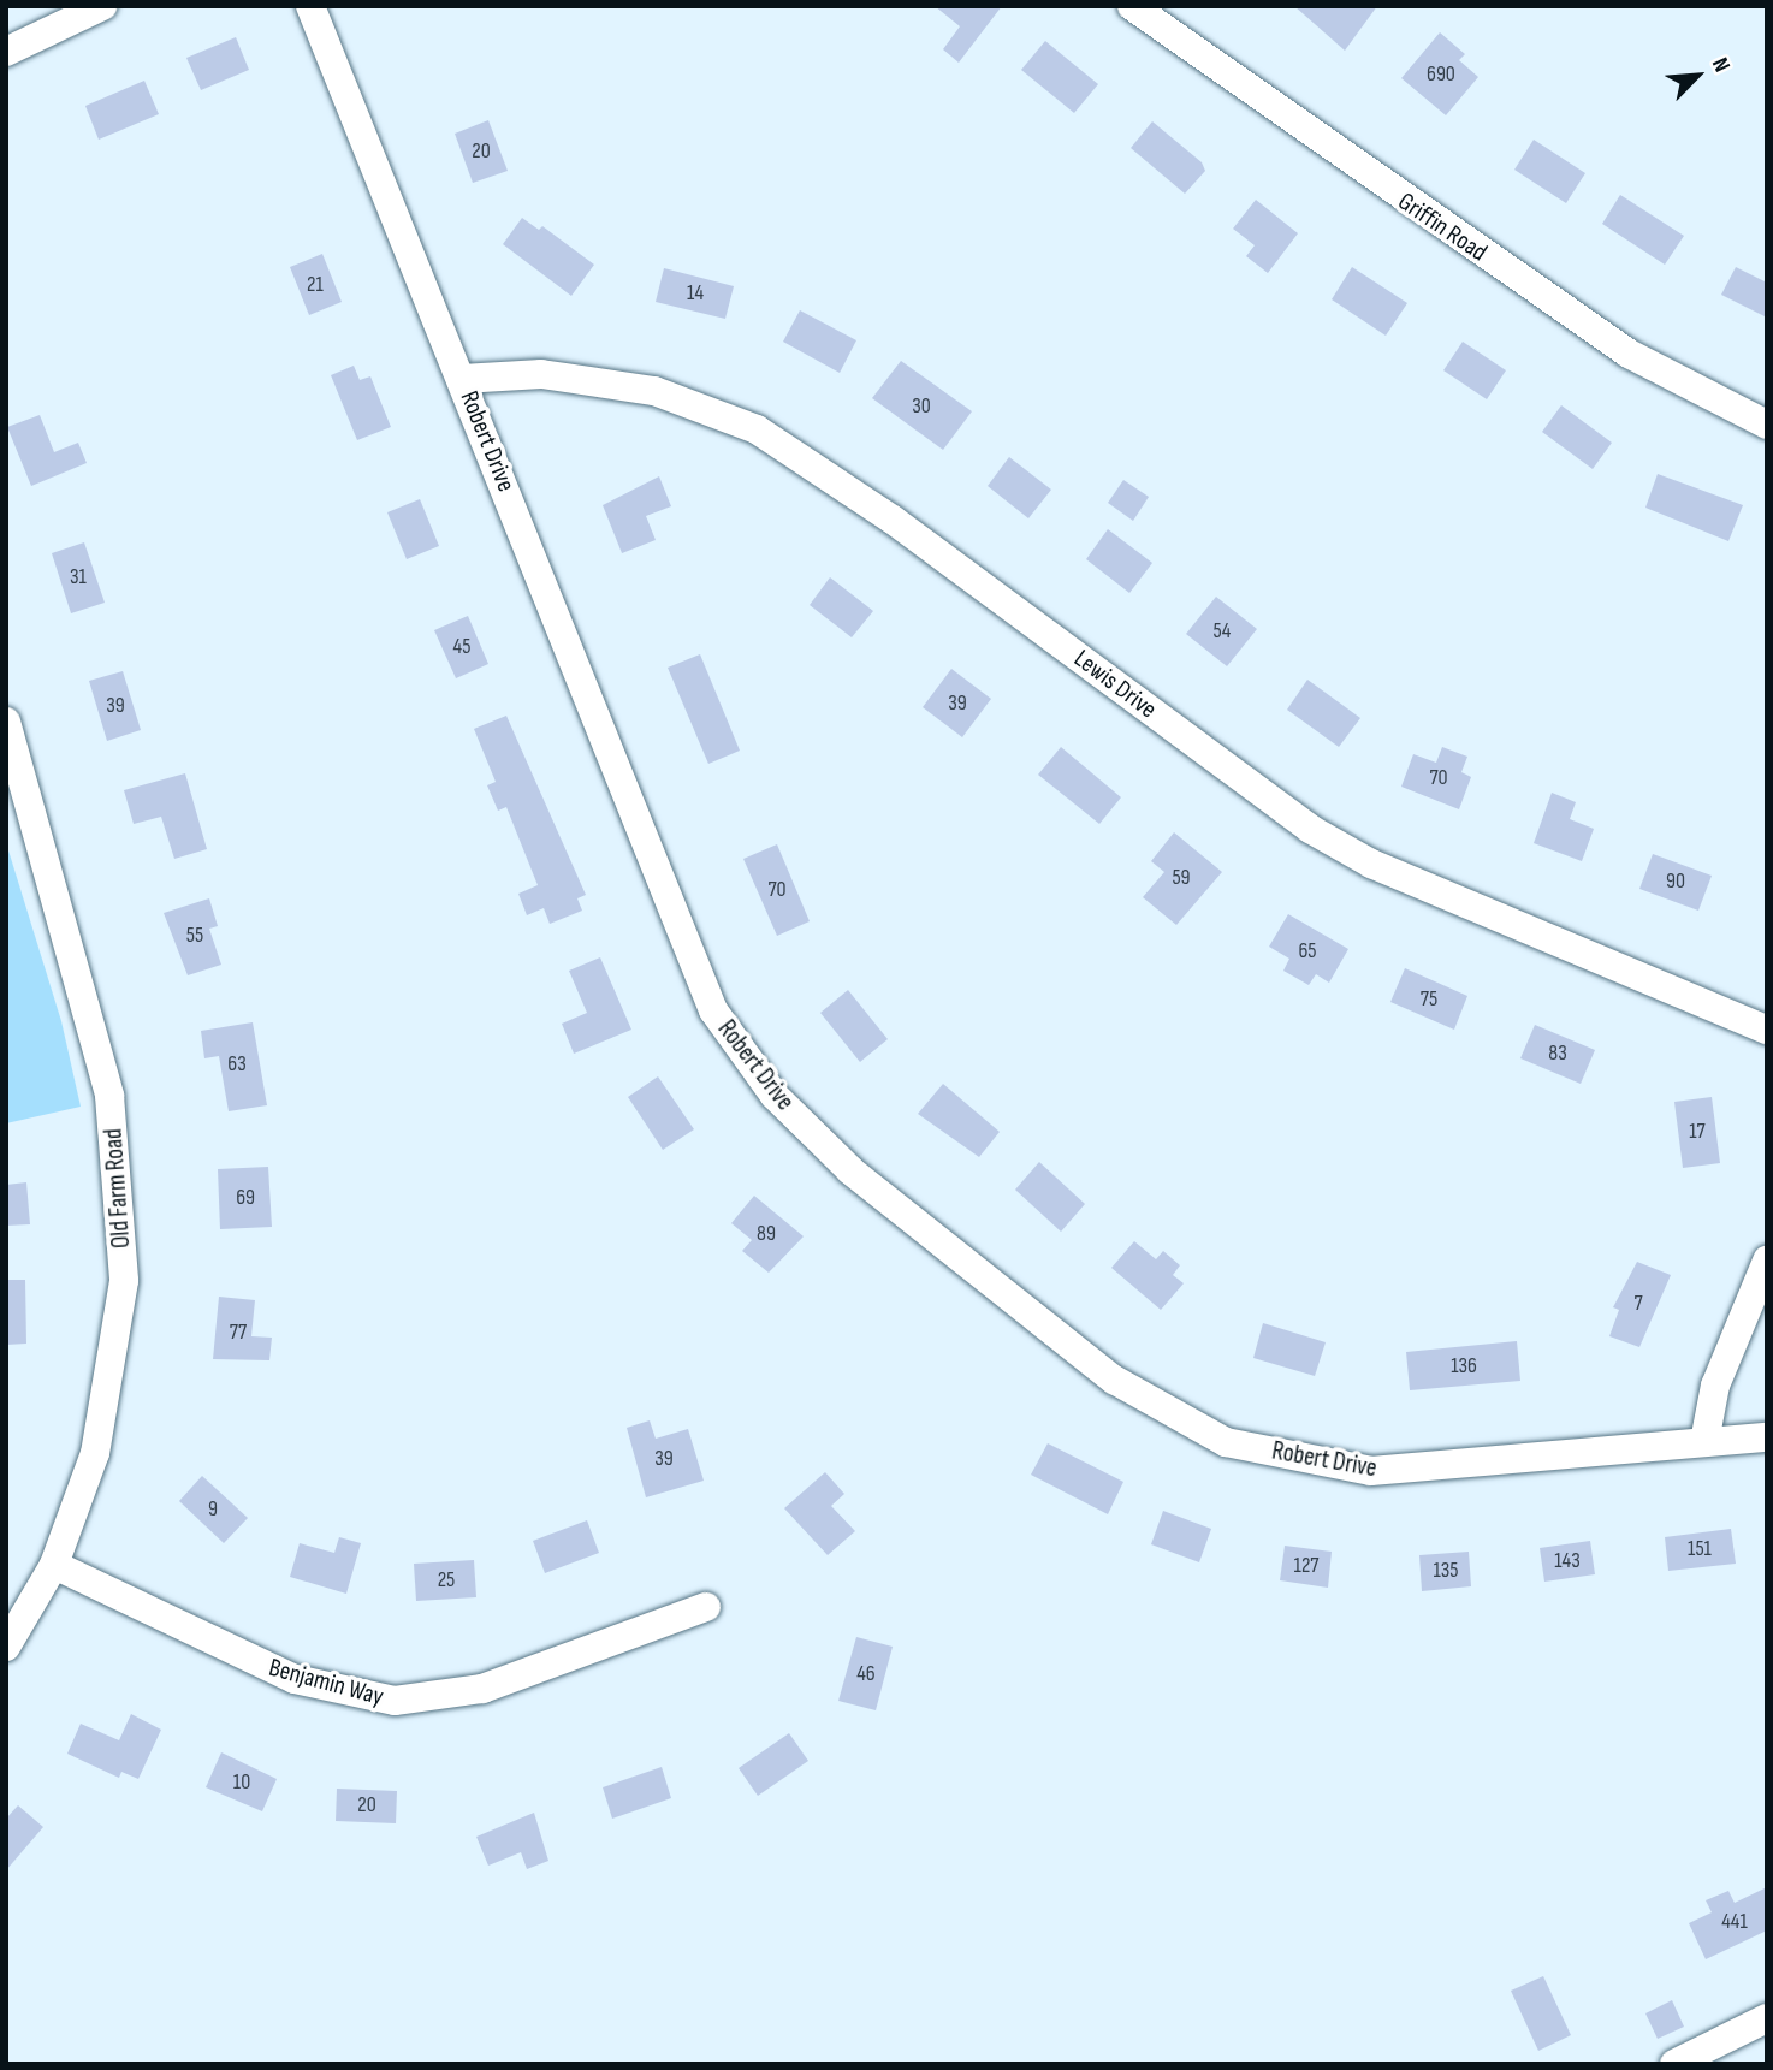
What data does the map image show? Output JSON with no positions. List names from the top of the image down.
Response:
{
  "streets": {
    "street": [
      "Griffin Road",
      "Robert Drive",
      "Lewis Drive",
      "Old Farm Road",
      "Benjamin Way"
    ]
  },
  "crossings": [
    ["Robert Drive", "Lewis Drive"],
    ["Old Farm Road", "Benjamin Way"]
  ],
  "house_numbers": [
    "690",
    "20",
    "21",
    "14",
    "30",
    "31",
    "54",
    "45",
    "39",
    "39",
    "70",
    "59",
    "90",
    "70",
    "55",
    "65",
    "75",
    "83",
    "63",
    "17",
    "69",
    "89",
    "7",
    "77",
    "136",
    "39",
    "9",
    "151",
    "143",
    "127",
    "135",
    "25",
    "46",
    "10",
    "20",
    "441"
  ],
  "north": "top right"
}
